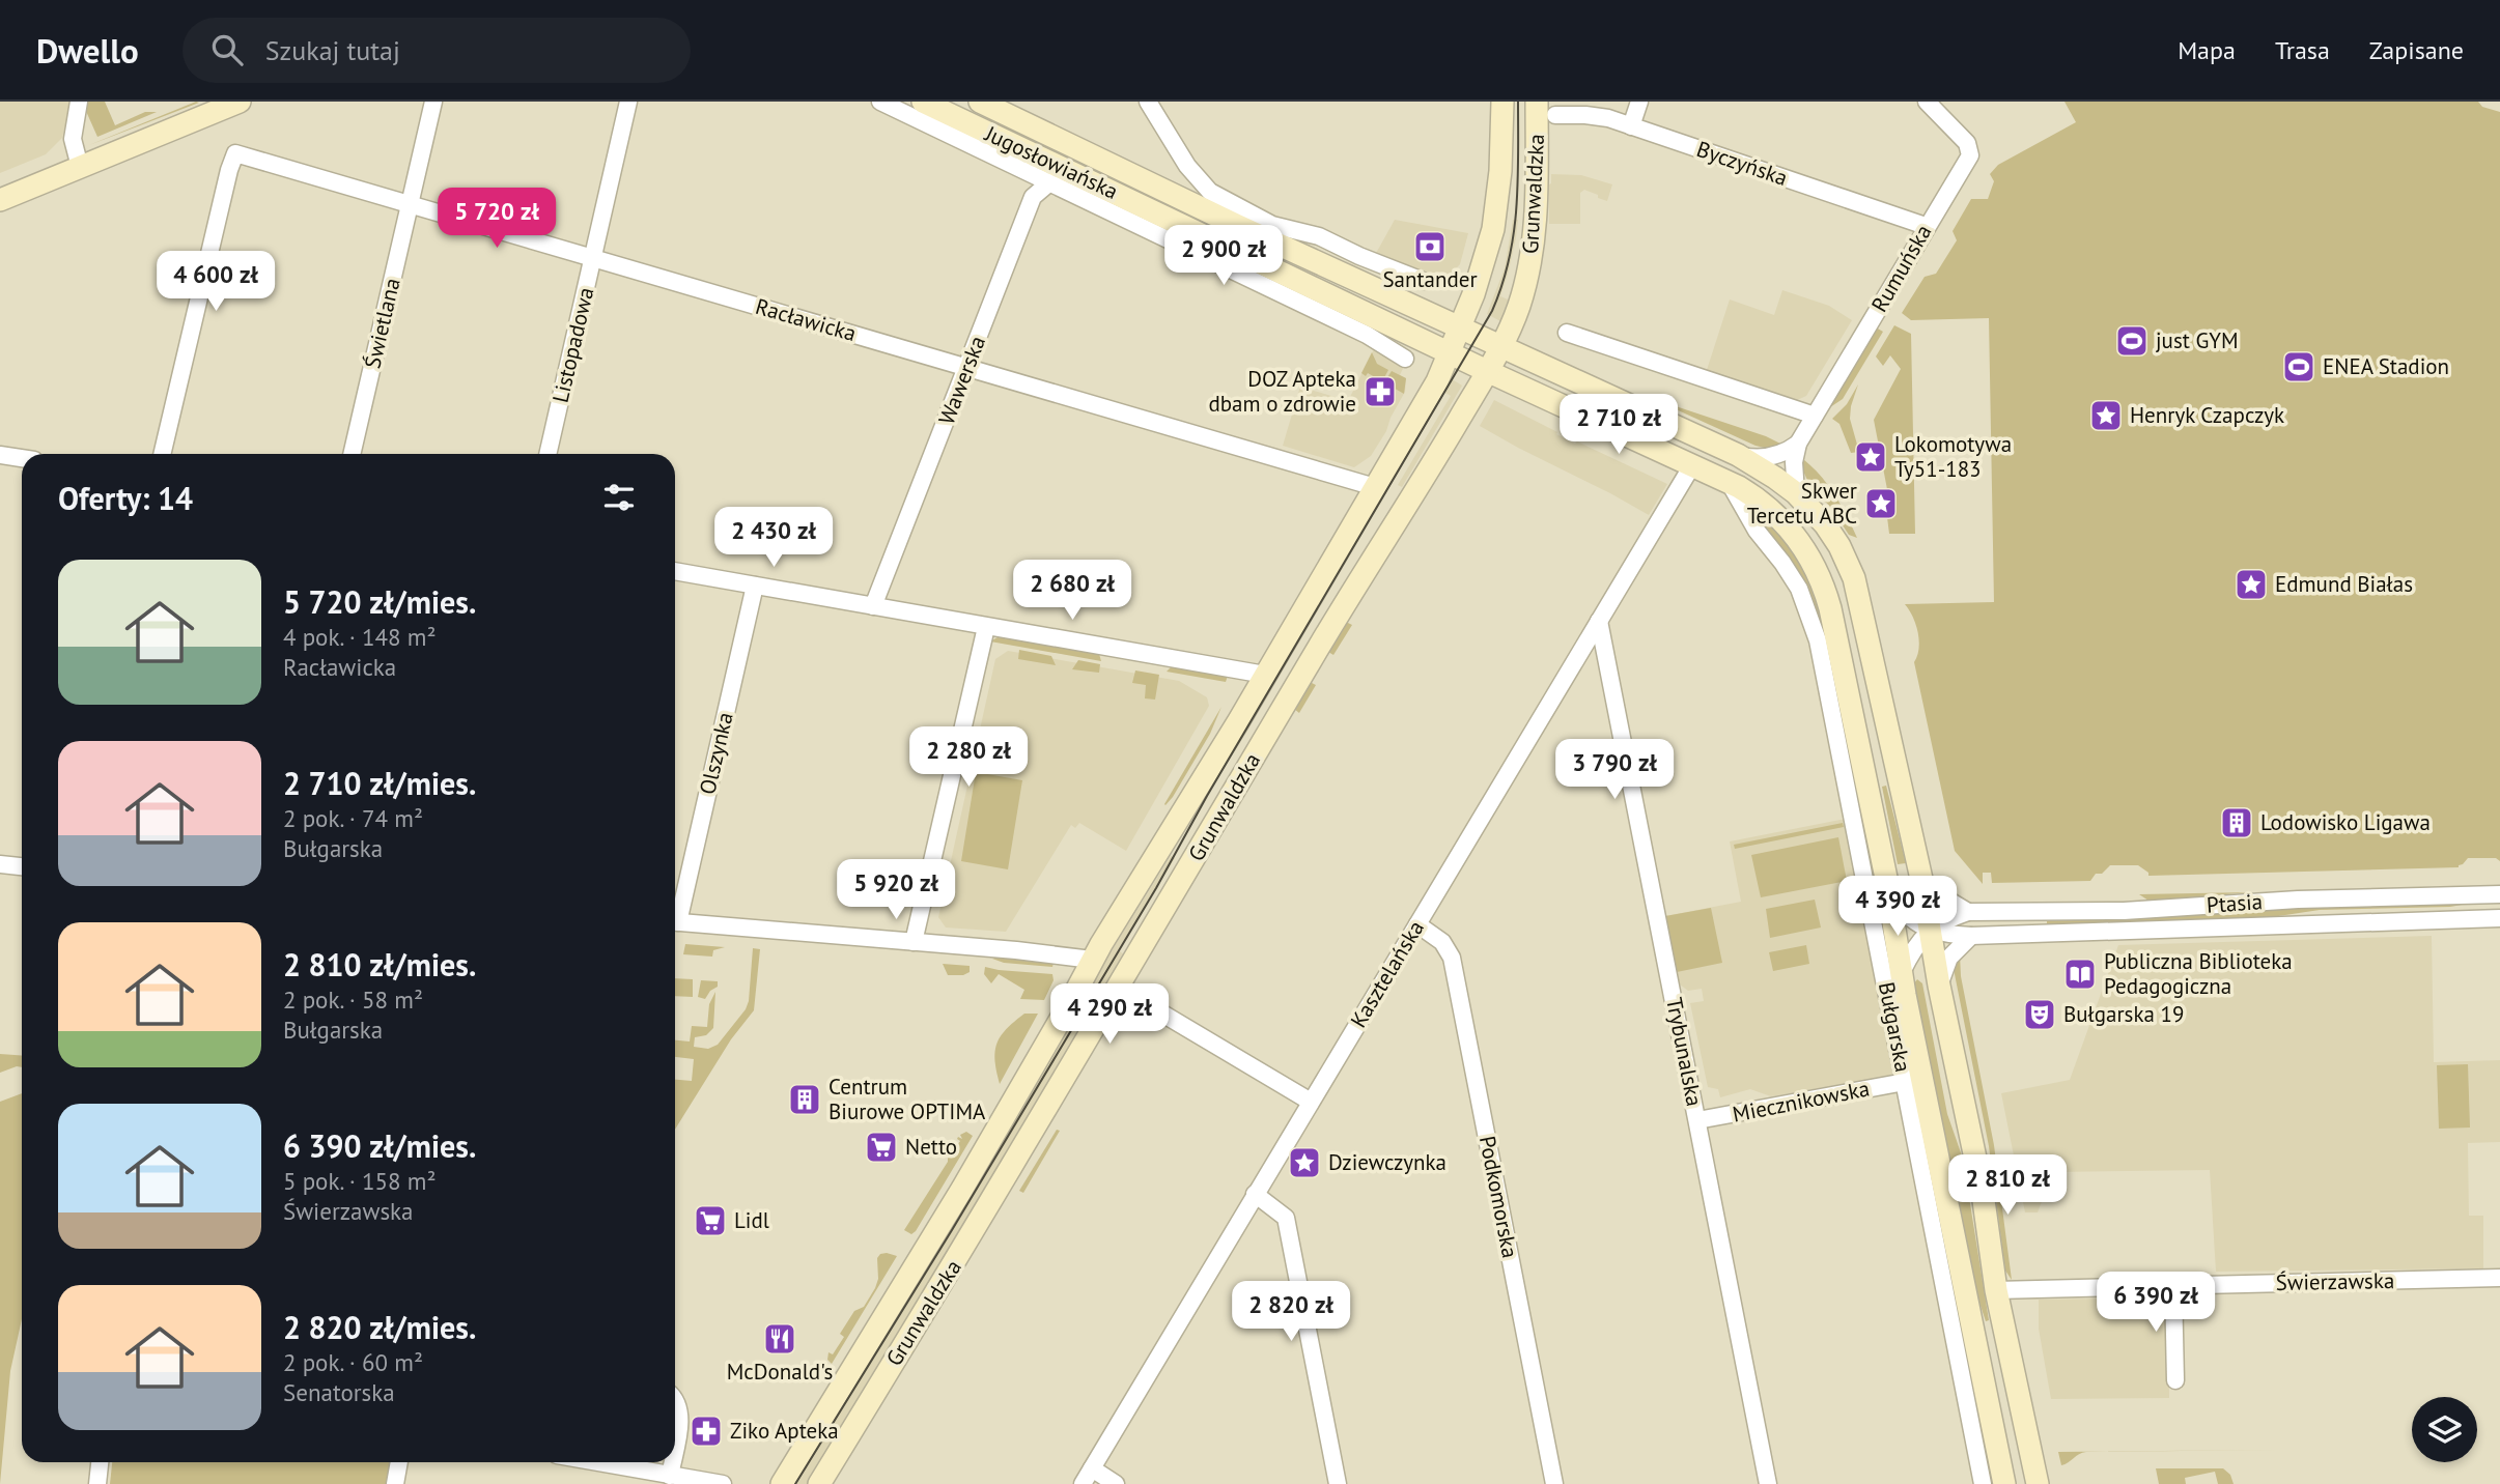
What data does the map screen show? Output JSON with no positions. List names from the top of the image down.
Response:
{
  "streets": {
    "street": [
      "Jugosłowiańska",
      "Byczyńska",
      "Grunwaldzka",
      "Rumuńska",
      "Racławicka",
      "Świetlana",
      "Listopadowa",
      "Wawerska",
      "Olszynka",
      "Ptasia",
      "Kasztelańska",
      "Bułgarska",
      "Trybunalska",
      "Miecznikowska",
      "Podkomorska",
      "Świerzawska"
    ]
  },
  "crossings": [
    ["Jugosłowiańska", "Grunwaldzka"],
    ["Jugosłowiańska", "Wawerska"],
    ["Jugosłowiańska", "Bułgarska"],
    ["Byczyńska", "Rumuńska"],
    ["Grunwaldzka", "Racławicka"],
    ["Grunwaldzka", "Bułgarska"],
    ["Racławicka", "Świetlana"],
    ["Racławicka", "Listopadowa"],
    ["Racławicka", "Wawerska"],
    ["Ptasia", "Bułgarska"],
    ["Kasztelańska", "Bułgarska"],
    ["Kasztelańska", "Trybunalska"],
    ["Kasztelańska", "Podkomorska"],
    ["Bułgarska", "Miecznikowska"],
    ["Trybunalska", "Miecznikowska"]
  ],
  "places": {
    "bank": ["Santander"],
    "sports": ["just GYM", "ENEA Stadion"],
    "pharmacy": ["DOZ Apteka dbam o zdrowie", "Ziko Apteka"],
    "place": [
      "Henryk Czapczyk",
      "Lokomotywa Ty51-183",
      "Skwer Tercetu ABC",
      "Edmund Białas",
      "Dziewczynka"
    ],
    "building": ["Lodowisko Ligawa", "Centrum Biurowe OPTIMA"],
    "library": ["Publiczna Biblioteka Pedagogiczna"],
    "theatre": ["Bułgarska 19"],
    "supermarket": ["Netto", "Lidl"],
    "restaurant": ["McDonald's"]
  },
  "page": {
    "header": "Dwello",
    "search": "Szukaj tutaj",
    "nav": ["Mapa", "Trasa", "Zapisane"],
    "price": [
      "5 720 zł",
      "2 900 zł",
      "4 600 zł",
      "2 710 zł",
      "2 430 zł",
      "2 680 zł",
      "2 280 zł",
      "3 790 zł",
      "5 920 zł",
      "4 390 zł",
      "4 290 zł",
      "2 810 zł",
      "6 390 zł",
      "2 820 zł"
    ],
    "heading": "Oferty: 14",
    "list": [
      {
        "name": "5 720 zł/mies.",
        "note": "4 pok. · 148 m² · Racławicka"
      },
      {
        "name": "2 710 zł/mies.",
        "note": "2 pok. · 74 m² · Bułgarska"
      },
      {
        "name": "2 810 zł/mies.",
        "note": "2 pok. · 58 m² · Bułgarska"
      },
      {
        "name": "6 390 zł/mies.",
        "note": "5 pok. · 158 m² · Świerzawska"
      },
      {
        "name": "2 820 zł/mies.",
        "note": "2 pok. · 60 m² · Senatorska"
      }
    ]
  }
}
